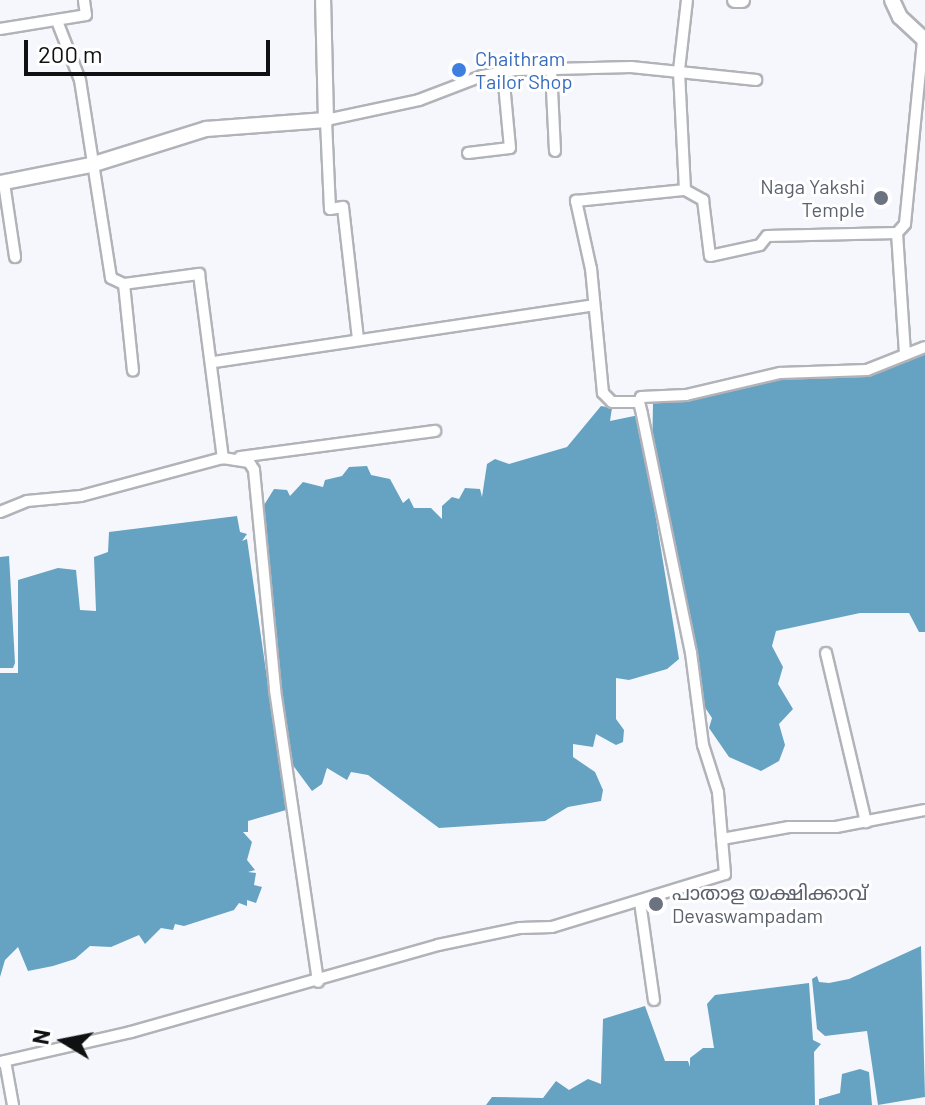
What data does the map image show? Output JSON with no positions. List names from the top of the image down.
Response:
{
  "places": ["Chaithram Tailor Shop", "Naga Yakshi Temple", "പാതാള യക്ഷിക്കാവ് Devaswampadam"],
  "scale_bar": "200 m",
  "north": "left"
}
